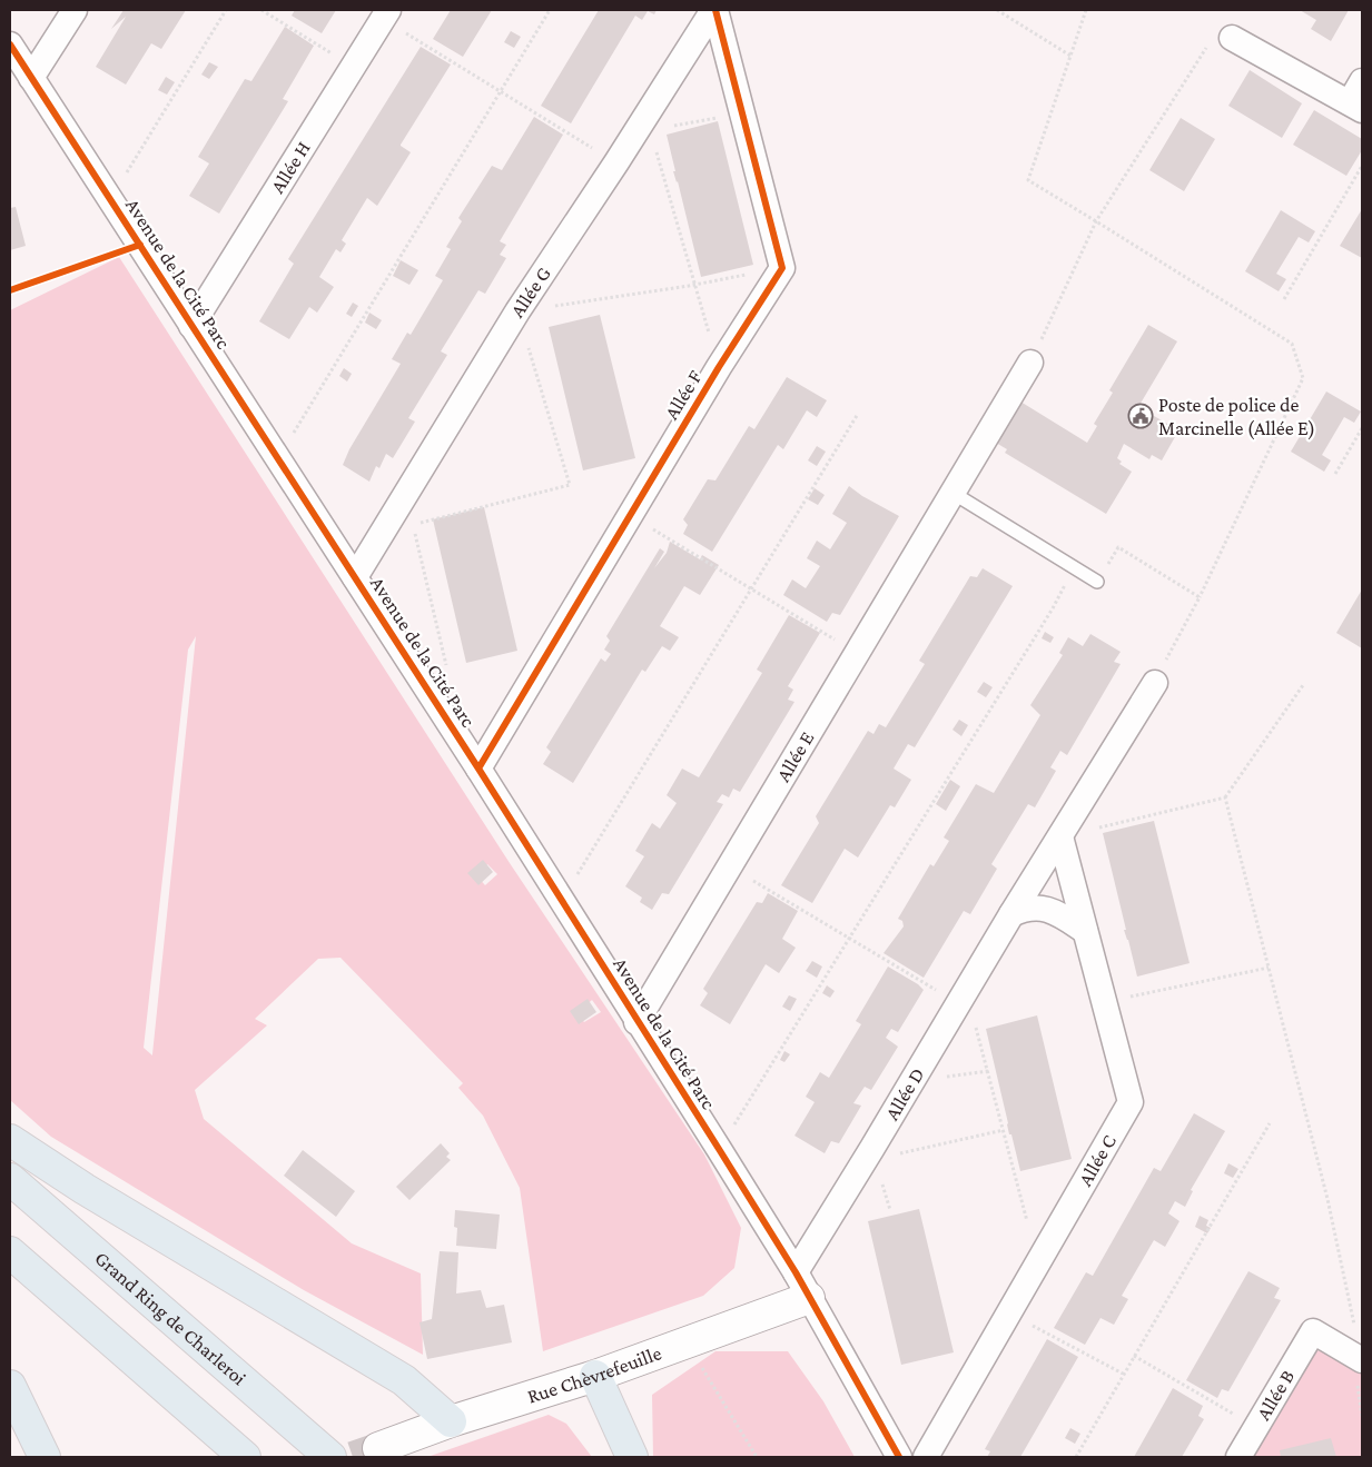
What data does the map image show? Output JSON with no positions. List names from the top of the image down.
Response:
{
  "streets": {
    "highway": ["Grand Ring de Charleroi"],
    "street": [
      "Allée H",
      "Avenue de la Cité Parc",
      "Allée G",
      "Allée F",
      "Allée E",
      "Allée D",
      "Allée C",
      "Rue Chèvrefeuille",
      "Allée B"
    ]
  },
  "crossings": [
    ["Allée H", "Avenue de la Cité Parc"],
    ["Avenue de la Cité Parc", "Allée G"],
    ["Avenue de la Cité Parc", "Allée F"],
    ["Avenue de la Cité Parc", "Allée E"],
    ["Avenue de la Cité Parc", "Allée D"],
    ["Avenue de la Cité Parc", "Rue Chèvrefeuille"],
    ["Allée D", "Allée C"],
    ["Allée D", "Rue Chèvrefeuille"]
  ],
  "places": {
    "public building": ["Poste de police de Marcinelle (Allée E)"]
  }
}
